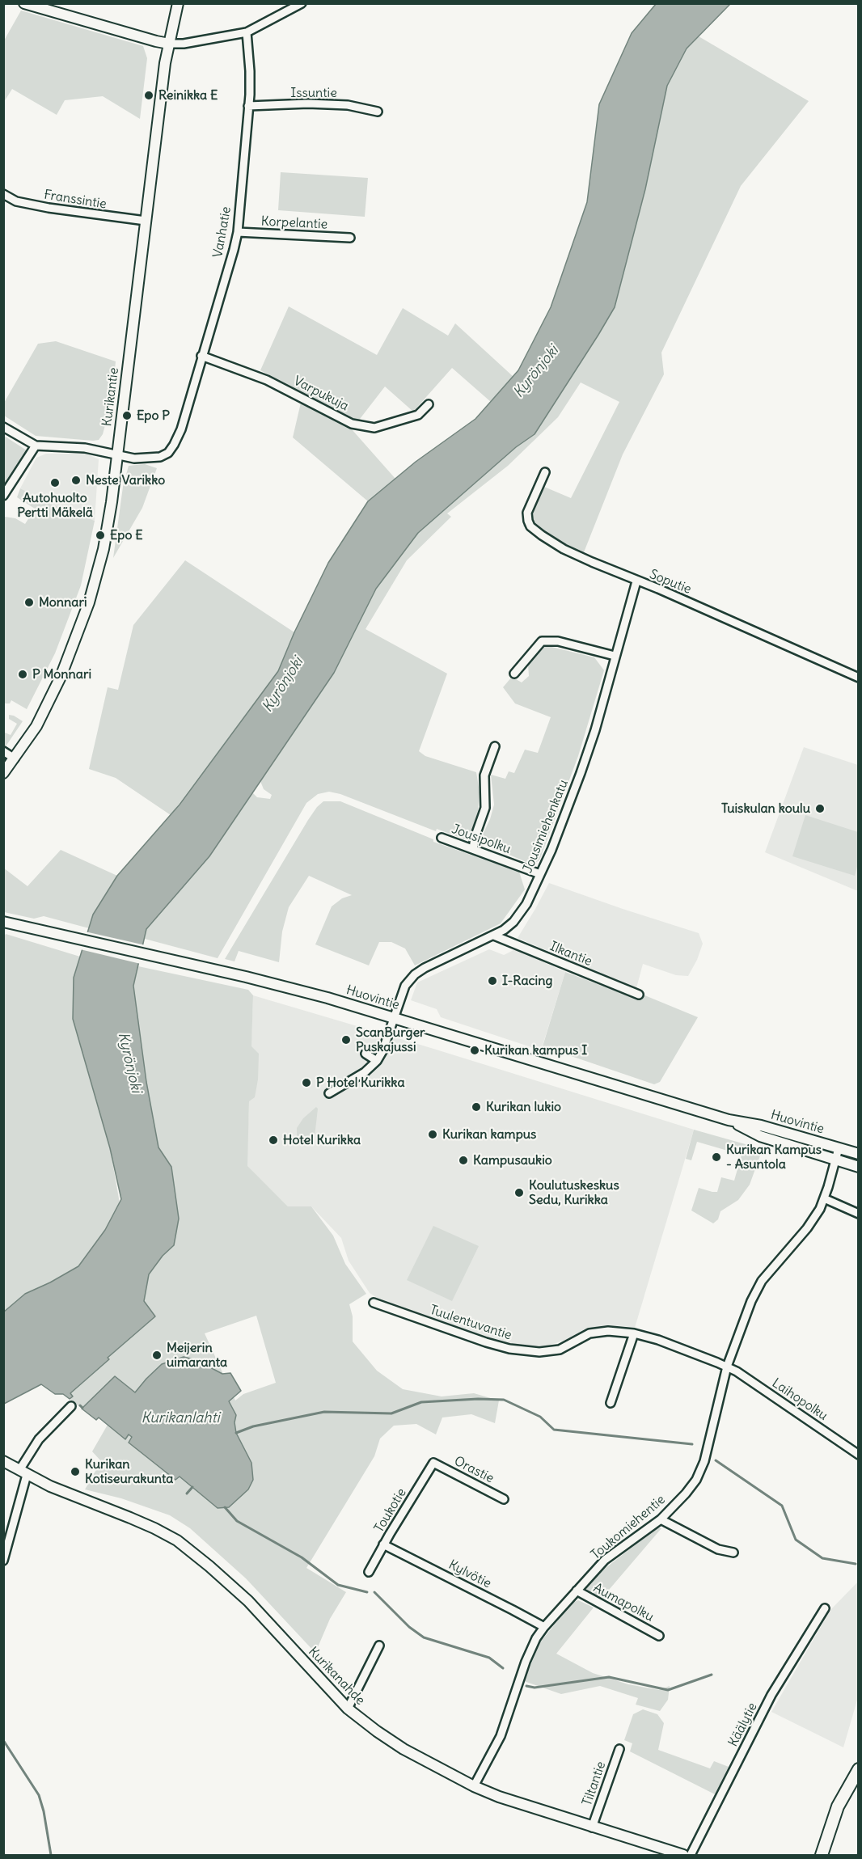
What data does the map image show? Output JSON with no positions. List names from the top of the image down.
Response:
{
  "streets": {
    "main road": ["Kurikantie", "Huovintie", "Kurikanahde"],
    "street": [
      "Issuntie",
      "Franssintie",
      "Korpelantie",
      "Vanhatie",
      "Varpukuja",
      "Soputie",
      "Jousimiehenkatu",
      "Jousipolku",
      "Ilkantie",
      "Tuulentuvantie",
      "Laihopolku",
      "Orastie",
      "Toukotie",
      "Toukomiehentie",
      "Kylvötie",
      "Aumapolku",
      "Käälytie",
      "Tiltantie"
    ]
  },
  "crossings": [
    ["Issuntie", "Vanhatie"],
    ["Franssintie", "Kurikantie"],
    ["Korpelantie", "Vanhatie"],
    ["Vanhatie", "Varpukuja"],
    ["Vanhatie", "Kurikantie"],
    ["Soputie", "Jousimiehenkatu"],
    ["Jousimiehenkatu", "Jousipolku"],
    ["Jousimiehenkatu", "Ilkantie"],
    ["Jousimiehenkatu", "Huovintie"],
    ["Huovintie", "Toukomiehentie"],
    ["Tuulentuvantie", "Laihopolku"],
    ["Tuulentuvantie", "Toukomiehentie"],
    ["Laihopolku", "Toukomiehentie"],
    ["Orastie", "Toukotie"],
    ["Toukotie", "Kylvötie"],
    ["Toukomiehentie", "Kylvötie"],
    ["Toukomiehentie", "Aumapolku"],
    ["Toukomiehentie", "Kurikanahde"],
    ["Kurikanahde", "Tiltantie"]
  ],
  "water": ["Kyrönjoki", "Kurikanlahti"],
  "places": [
    "Reinikka E",
    "Epo P",
    "Neste Varikko",
    "Autohuolto Pertti Mäkelä",
    "Epo E",
    "Monnari",
    "P Monnari",
    "Tuiskulan koulu",
    "I-Racing",
    "ScanBurger Puskajussi",
    "Kurikan kampus I",
    "P Hotel Kurikka",
    "Kurikan lukio",
    "Kurikan kampus",
    "Hotel Kurikka",
    "Kurikan Kampus - Asuntola",
    "Kampusaukio",
    "Koulutuskeskus Sedu, Kurikka",
    "Meijerin uimaranta",
    "Kurikan Kotiseurakunta"
  ]
}
